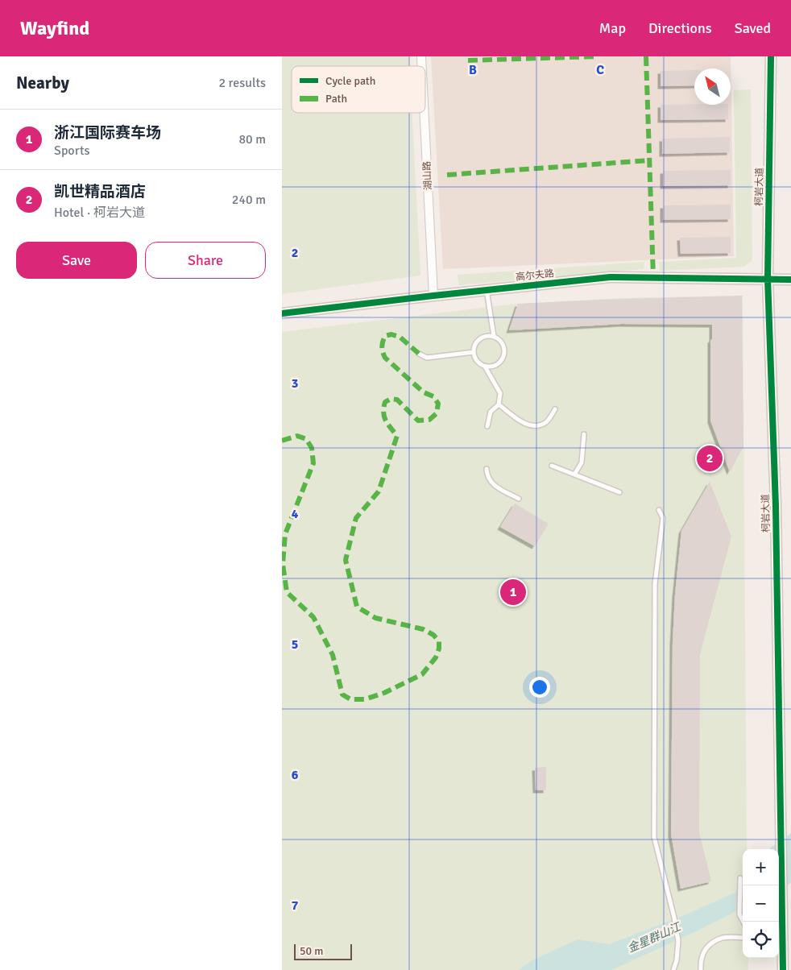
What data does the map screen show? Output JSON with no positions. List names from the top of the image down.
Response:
{
  "streets": {
    "street": ["湖山路", "柯岩大道", "高尔夫路"]
  },
  "crossings": [
    ["湖山路", "高尔夫路"],
    ["柯岩大道", "高尔夫路"]
  ],
  "water": ["金星群山江"],
  "legend": ["Cycle path", "Path"],
  "scale_bar": "50 m",
  "north": "top left",
  "page": {
    "header": "Wayfind",
    "nav": ["Map", "Directions", "Saved"],
    "heading": ["Nearby", "2 results"],
    "list": [
      {
        "mark": "1",
        "name": "浙江国际赛车场",
        "note": "Sports",
        "value": "80 m"
      },
      {
        "mark": "2",
        "name": "凯世精品酒店",
        "note": "Hotel · 柯岩大道",
        "value": "240 m"
      }
    ],
    "buttons": ["Save", "Share"],
    "pins": ["2", "1"],
    "map_buttons": ["+", "−"],
    "scale": "50 m"
  },
  "grid": {
    "columns": ["B", "C"],
    "rows": [
      "2",
      "3",
      "4",
      "5",
      "6",
      "7"
    ]
  }
}
